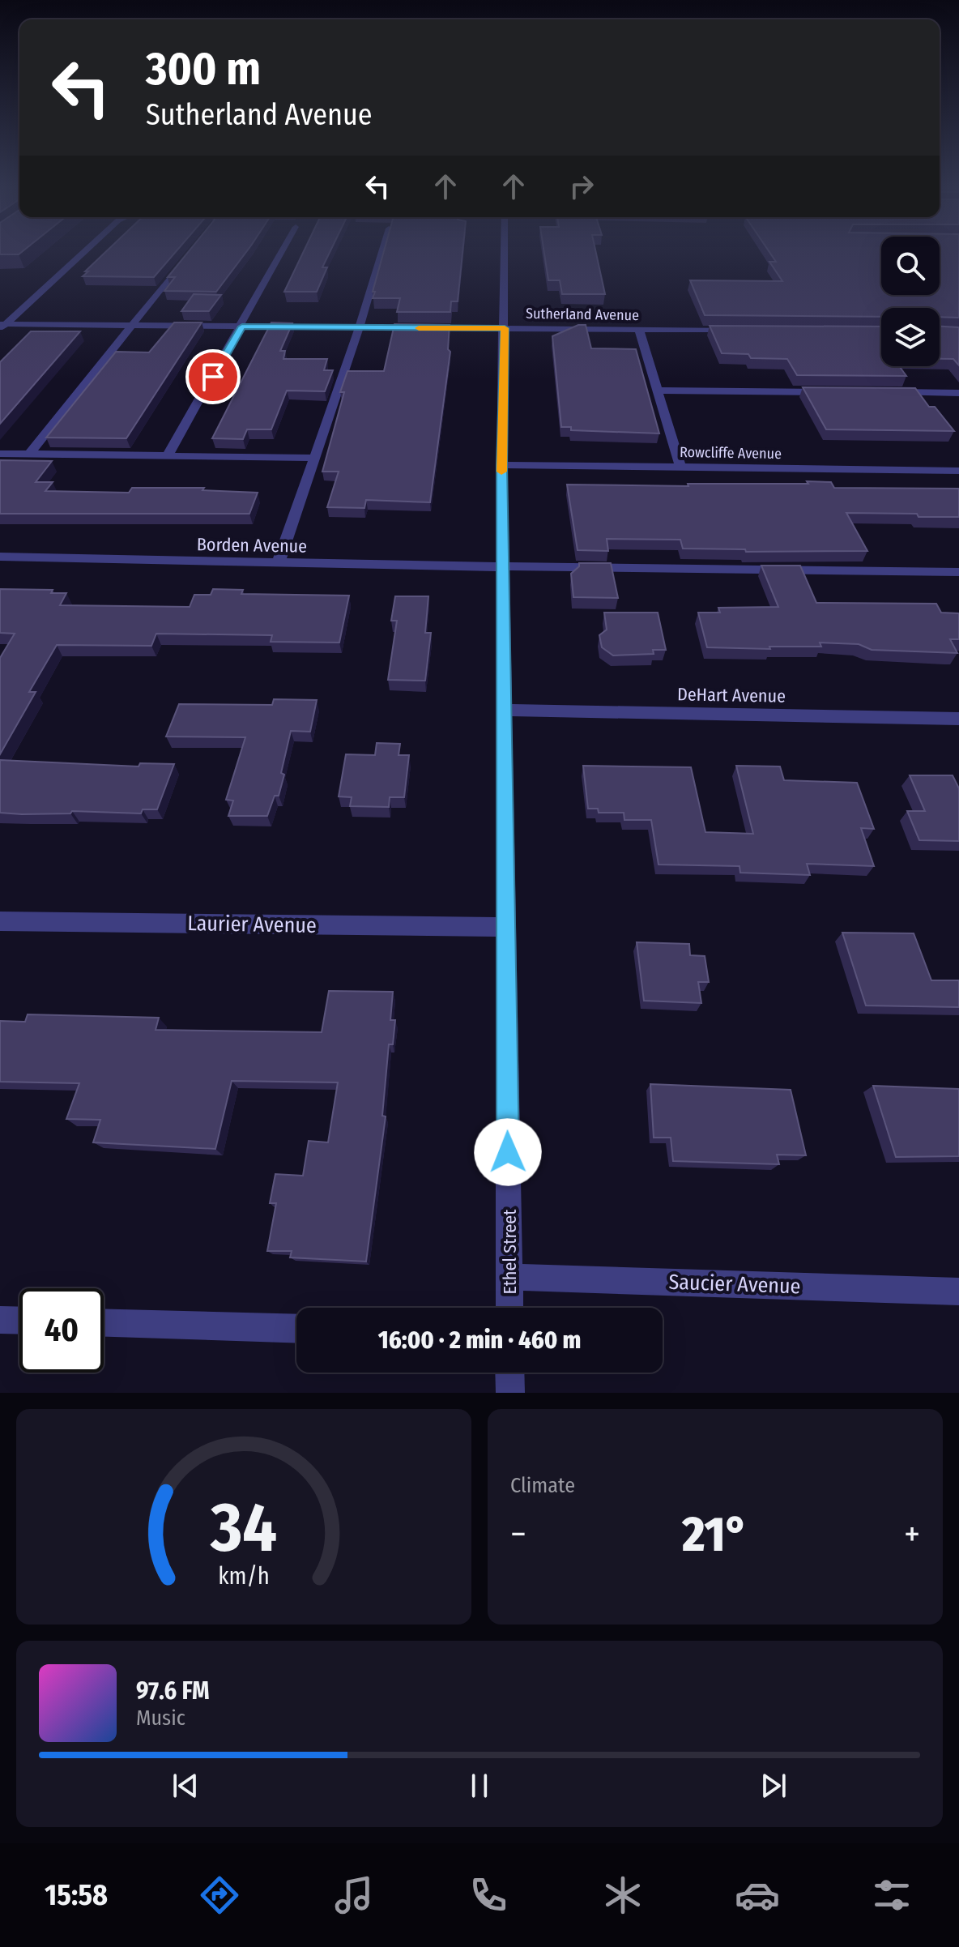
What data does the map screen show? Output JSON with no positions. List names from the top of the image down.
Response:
{
  "streets": {
    "street": [
      "Sutherland Avenue",
      "Rowcliffe Avenue",
      "Borden Avenue",
      "DeHart Avenue",
      "Laurier Avenue",
      "Ethel Street",
      "Saucier Avenue"
    ]
  },
  "crossings": [
    ["Sutherland Avenue", "Ethel Street"],
    ["Rowcliffe Avenue", "Ethel Street"],
    ["Borden Avenue", "Ethel Street"],
    ["DeHart Avenue", "Ethel Street"],
    ["Laurier Avenue", "Ethel Street"],
    ["Ethel Street", "Saucier Avenue"]
  ],
  "page": {
    "turn": ["300 m", "Sutherland Avenue"],
    "limit": "40",
    "trip": "16:00 · 2 min · 460 m",
    "tile": "Climate",
    "heat": ["−", "21°", "+"],
    "song": ["97.6 FM", "Music"],
    "tabs": "15:58",
    "gauge": ["34", "km/h"]
  }
}
